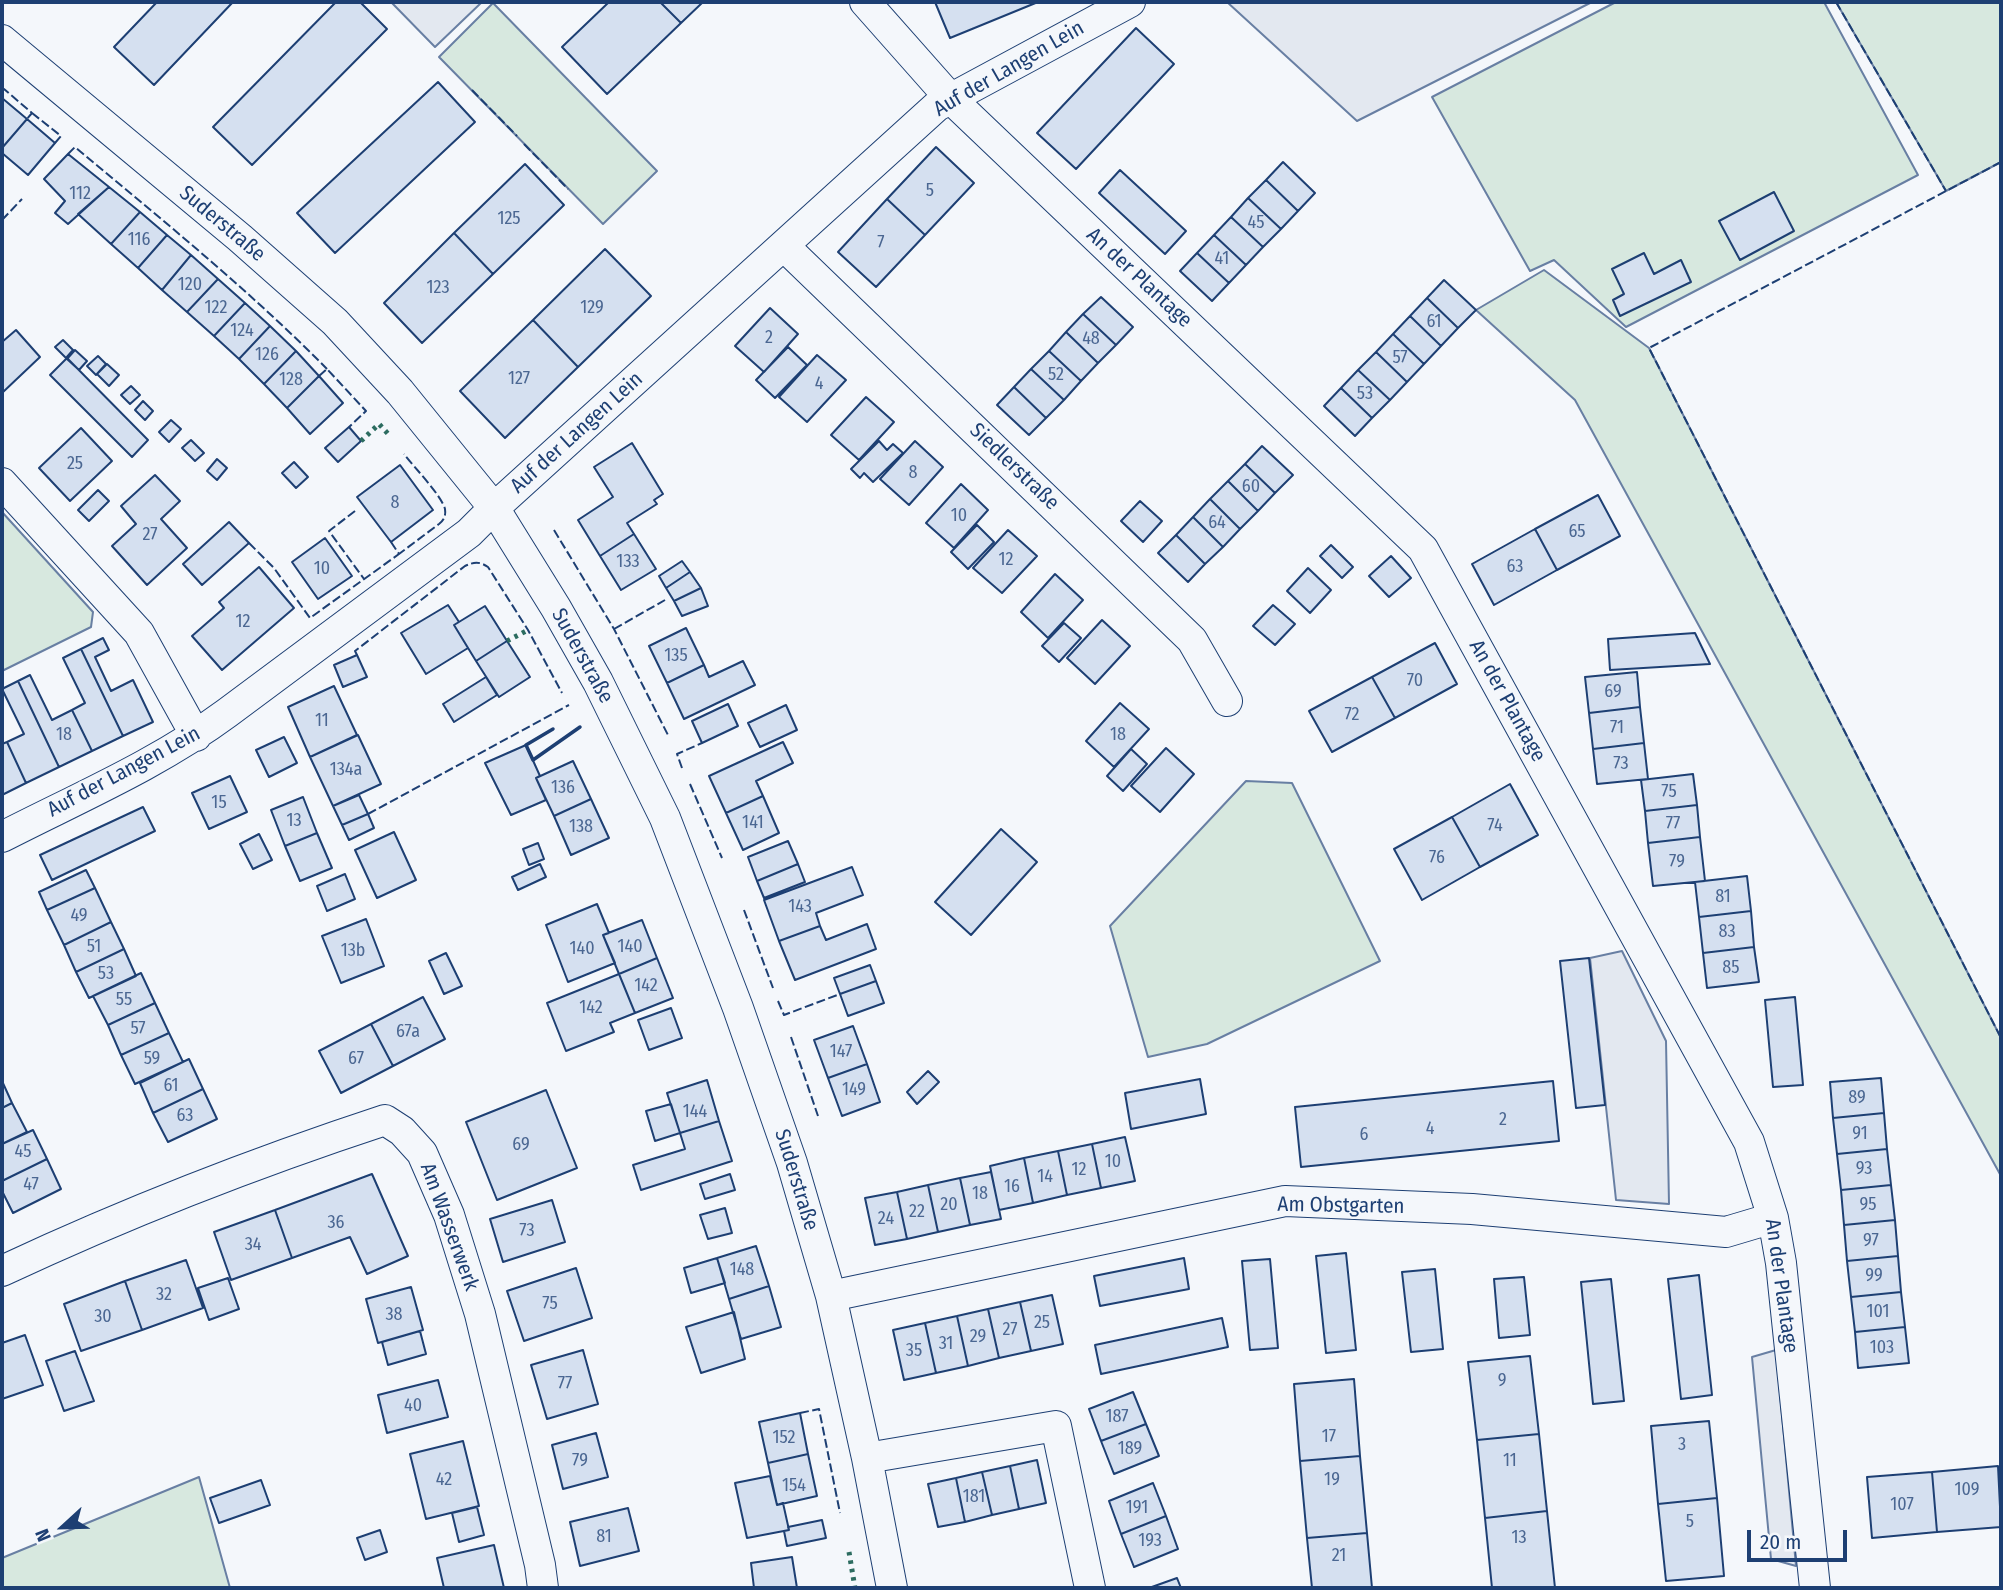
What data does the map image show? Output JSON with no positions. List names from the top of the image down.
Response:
{
  "streets": {
    "street": [
      "Auf der Langen Lein",
      "Suderstraße",
      "An der Plantage",
      "Siedlerstraße",
      "Am Obstgarten",
      "Am Wasserwerk"
    ]
  },
  "crossings": [
    ["Auf der Langen Lein", "Suderstraße"],
    ["Auf der Langen Lein", "An der Plantage"],
    ["Auf der Langen Lein", "Siedlerstraße"],
    ["Suderstraße", "Am Obstgarten"],
    ["An der Plantage", "Am Obstgarten"]
  ],
  "house_numbers": [
    "5",
    "112",
    "125",
    "45",
    "116",
    "7",
    "41",
    "120",
    "123",
    "122",
    "129",
    "61",
    "124",
    "2",
    "48",
    "126",
    "57",
    "52",
    "127",
    "128",
    "4",
    "53",
    "25",
    "8",
    "60",
    "8",
    "10",
    "64",
    "65",
    "27",
    "12",
    "133",
    "63",
    "10",
    "12",
    "135",
    "70",
    "69",
    "72",
    "11",
    "71",
    "18",
    "18",
    "73",
    "134a",
    "136",
    "75",
    "15",
    "13",
    "141",
    "77",
    "74",
    "138",
    "76",
    "79",
    "81",
    "143",
    "49",
    "83",
    "51",
    "140",
    "140",
    "13b",
    "85",
    "53",
    "142",
    "55",
    "142",
    "57",
    "67a",
    "147",
    "59",
    "67",
    "61",
    "149",
    "89",
    "144",
    "63",
    "2",
    "4",
    "91",
    "6",
    "69",
    "45",
    "10",
    "93",
    "12",
    "14",
    "47",
    "16",
    "18",
    "20",
    "95",
    "22",
    "24",
    "36",
    "73",
    "97",
    "34",
    "148",
    "99",
    "32",
    "75",
    "101",
    "38",
    "30",
    "25",
    "27",
    "29",
    "31",
    "103",
    "35",
    "9",
    "77",
    "40",
    "187",
    "17",
    "152",
    "3",
    "189",
    "79",
    "11",
    "42",
    "19",
    "154",
    "109",
    "181",
    "107",
    "191",
    "5",
    "81",
    "13",
    "193",
    "21"
  ],
  "scale_bar": "20 m",
  "north": "left"
}
